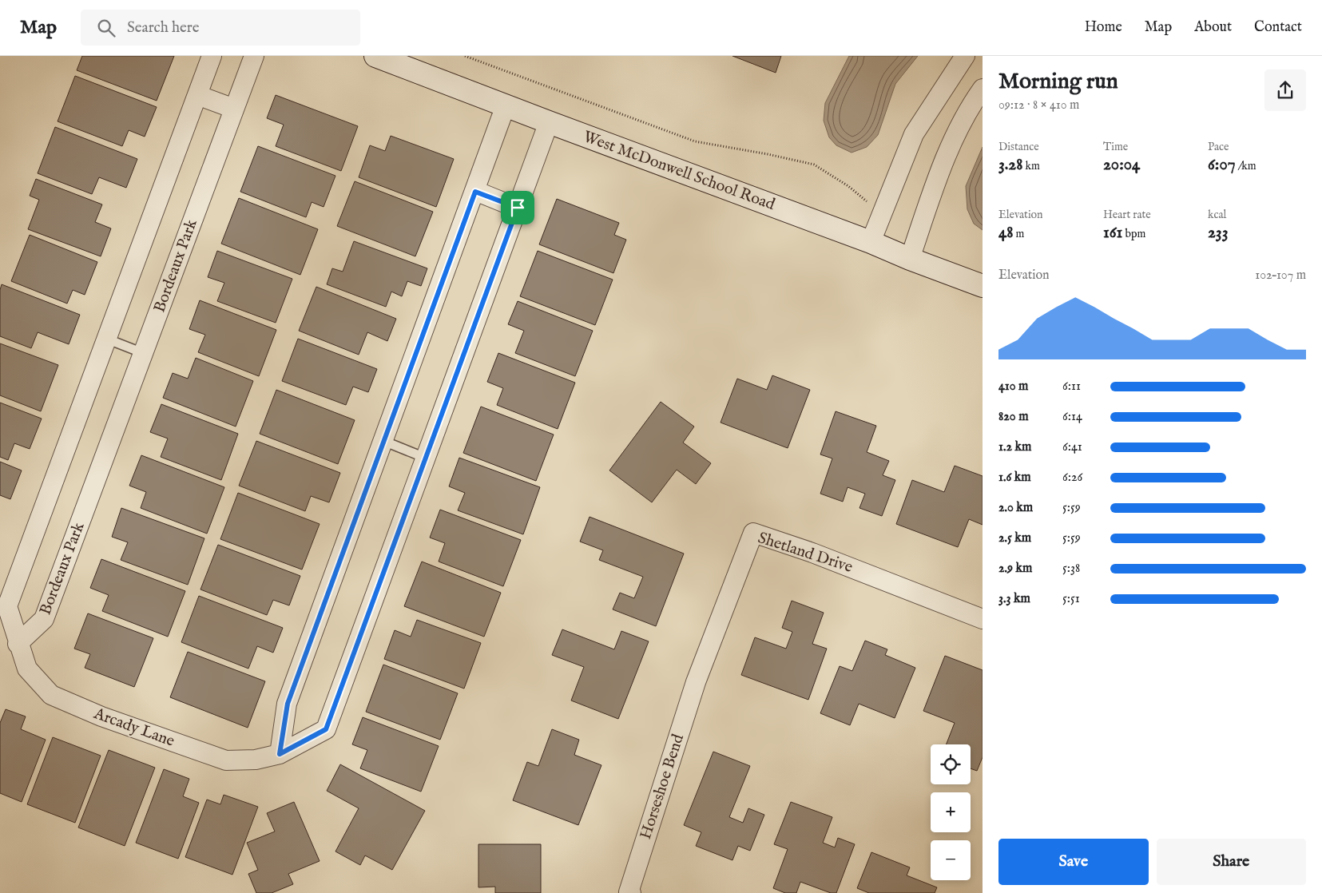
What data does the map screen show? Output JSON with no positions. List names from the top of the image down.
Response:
{
  "streets": {
    "main road": ["West McDonwell School Road"],
    "street": [
      "Bordeaux Park",
      "Shetland Drive",
      "Arcady Lane",
      "Horseshoe Bend"
    ]
  },
  "crossings": [
    ["West McDonwell School Road", "Arcady Lane"],
    ["Bordeaux Park", "Arcady Lane"],
    ["Shetland Drive", "Horseshoe Bend"]
  ],
  "page": {
    "header": "Map",
    "search": "Search here",
    "nav": [
      "Home",
      "Map",
      "About",
      "Contact"
    ],
    "heading": ["Morning run", "09:12 · 8 × 410 m"],
    "stats": [
      ["Distance", "3.28 km"],
      ["Time", "20:04"],
      ["Pace", "6:07 /km"],
      ["Elevation", "48 m"],
      ["Heart rate", "161 bpm"],
      ["kcal", "233"]
    ],
    "chart": ["Elevation", "102–107 m"],
    "list": [
      {
        "name": "410 m",
        "note": "6:11"
      },
      {
        "name": "820 m",
        "note": "6:14"
      },
      {
        "name": "1.2 km",
        "note": "6:41"
      },
      {
        "name": "1.6 km",
        "note": "6:26"
      },
      {
        "name": "2.0 km",
        "note": "5:59"
      },
      {
        "name": "2.5 km",
        "note": "5:59"
      },
      {
        "name": "2.9 km",
        "note": "5:38"
      },
      {
        "name": "3.3 km",
        "note": "5:51"
      }
    ],
    "map_buttons": ["+", "−"],
    "buttons": ["Save", "Share"]
  }
}
